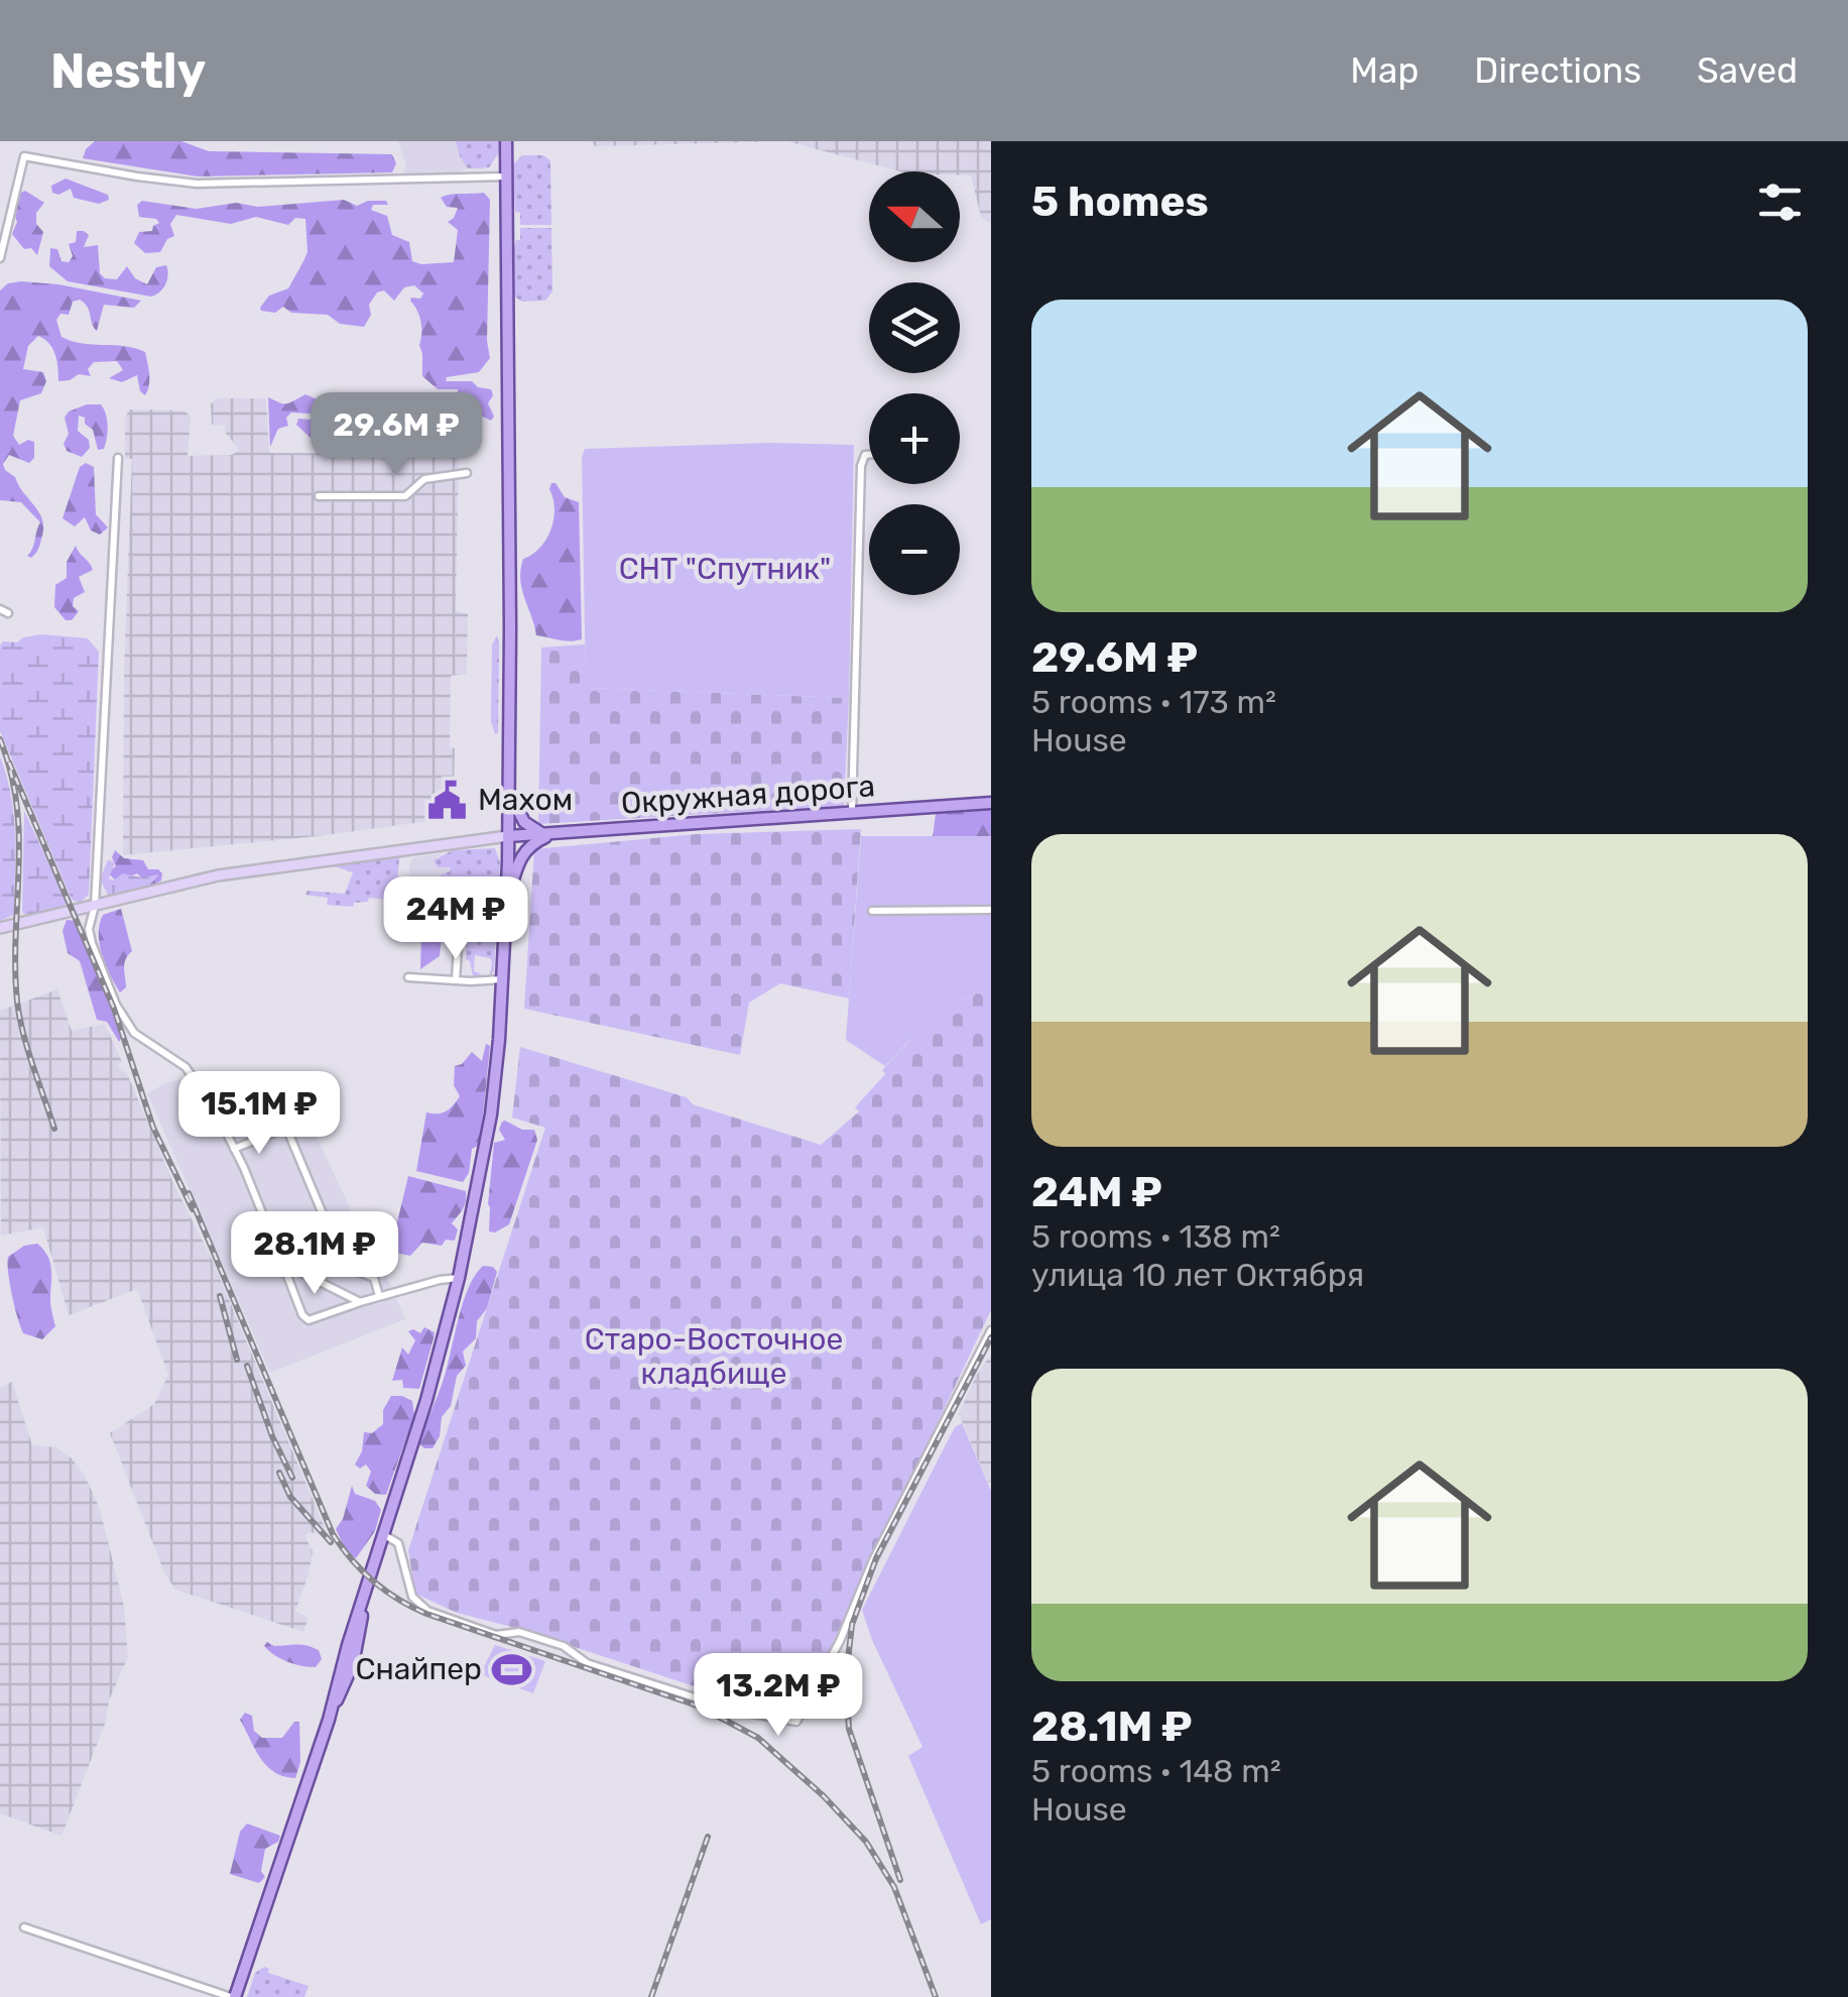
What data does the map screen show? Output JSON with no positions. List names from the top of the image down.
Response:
{
  "streets": {
    "main road": ["Окружная дорога"]
  },
  "parks": ["СНТ \"Спутник\"", "Старо-Восточное кладбище"],
  "places": {
    "public building": ["Махом"],
    "sports": ["Снайпер"]
  },
  "north": "left",
  "page": {
    "header": "Nestly",
    "nav": ["Map", "Directions", "Saved"],
    "heading": "5 homes",
    "map_buttons": ["+", "−"],
    "list": [
      {
        "name": "29.6M ₽",
        "note": "5 rooms · 173 m² · House"
      },
      {
        "name": "24M ₽",
        "note": "5 rooms · 138 m² · улица 10 лет Октября"
      },
      {
        "name": "28.1M ₽",
        "note": "5 rooms · 148 m² · House"
      }
    ],
    "price": [
      "29.6M ₽",
      "24M ₽",
      "15.1M ₽",
      "28.1M ₽",
      "13.2M ₽"
    ]
  }
}
